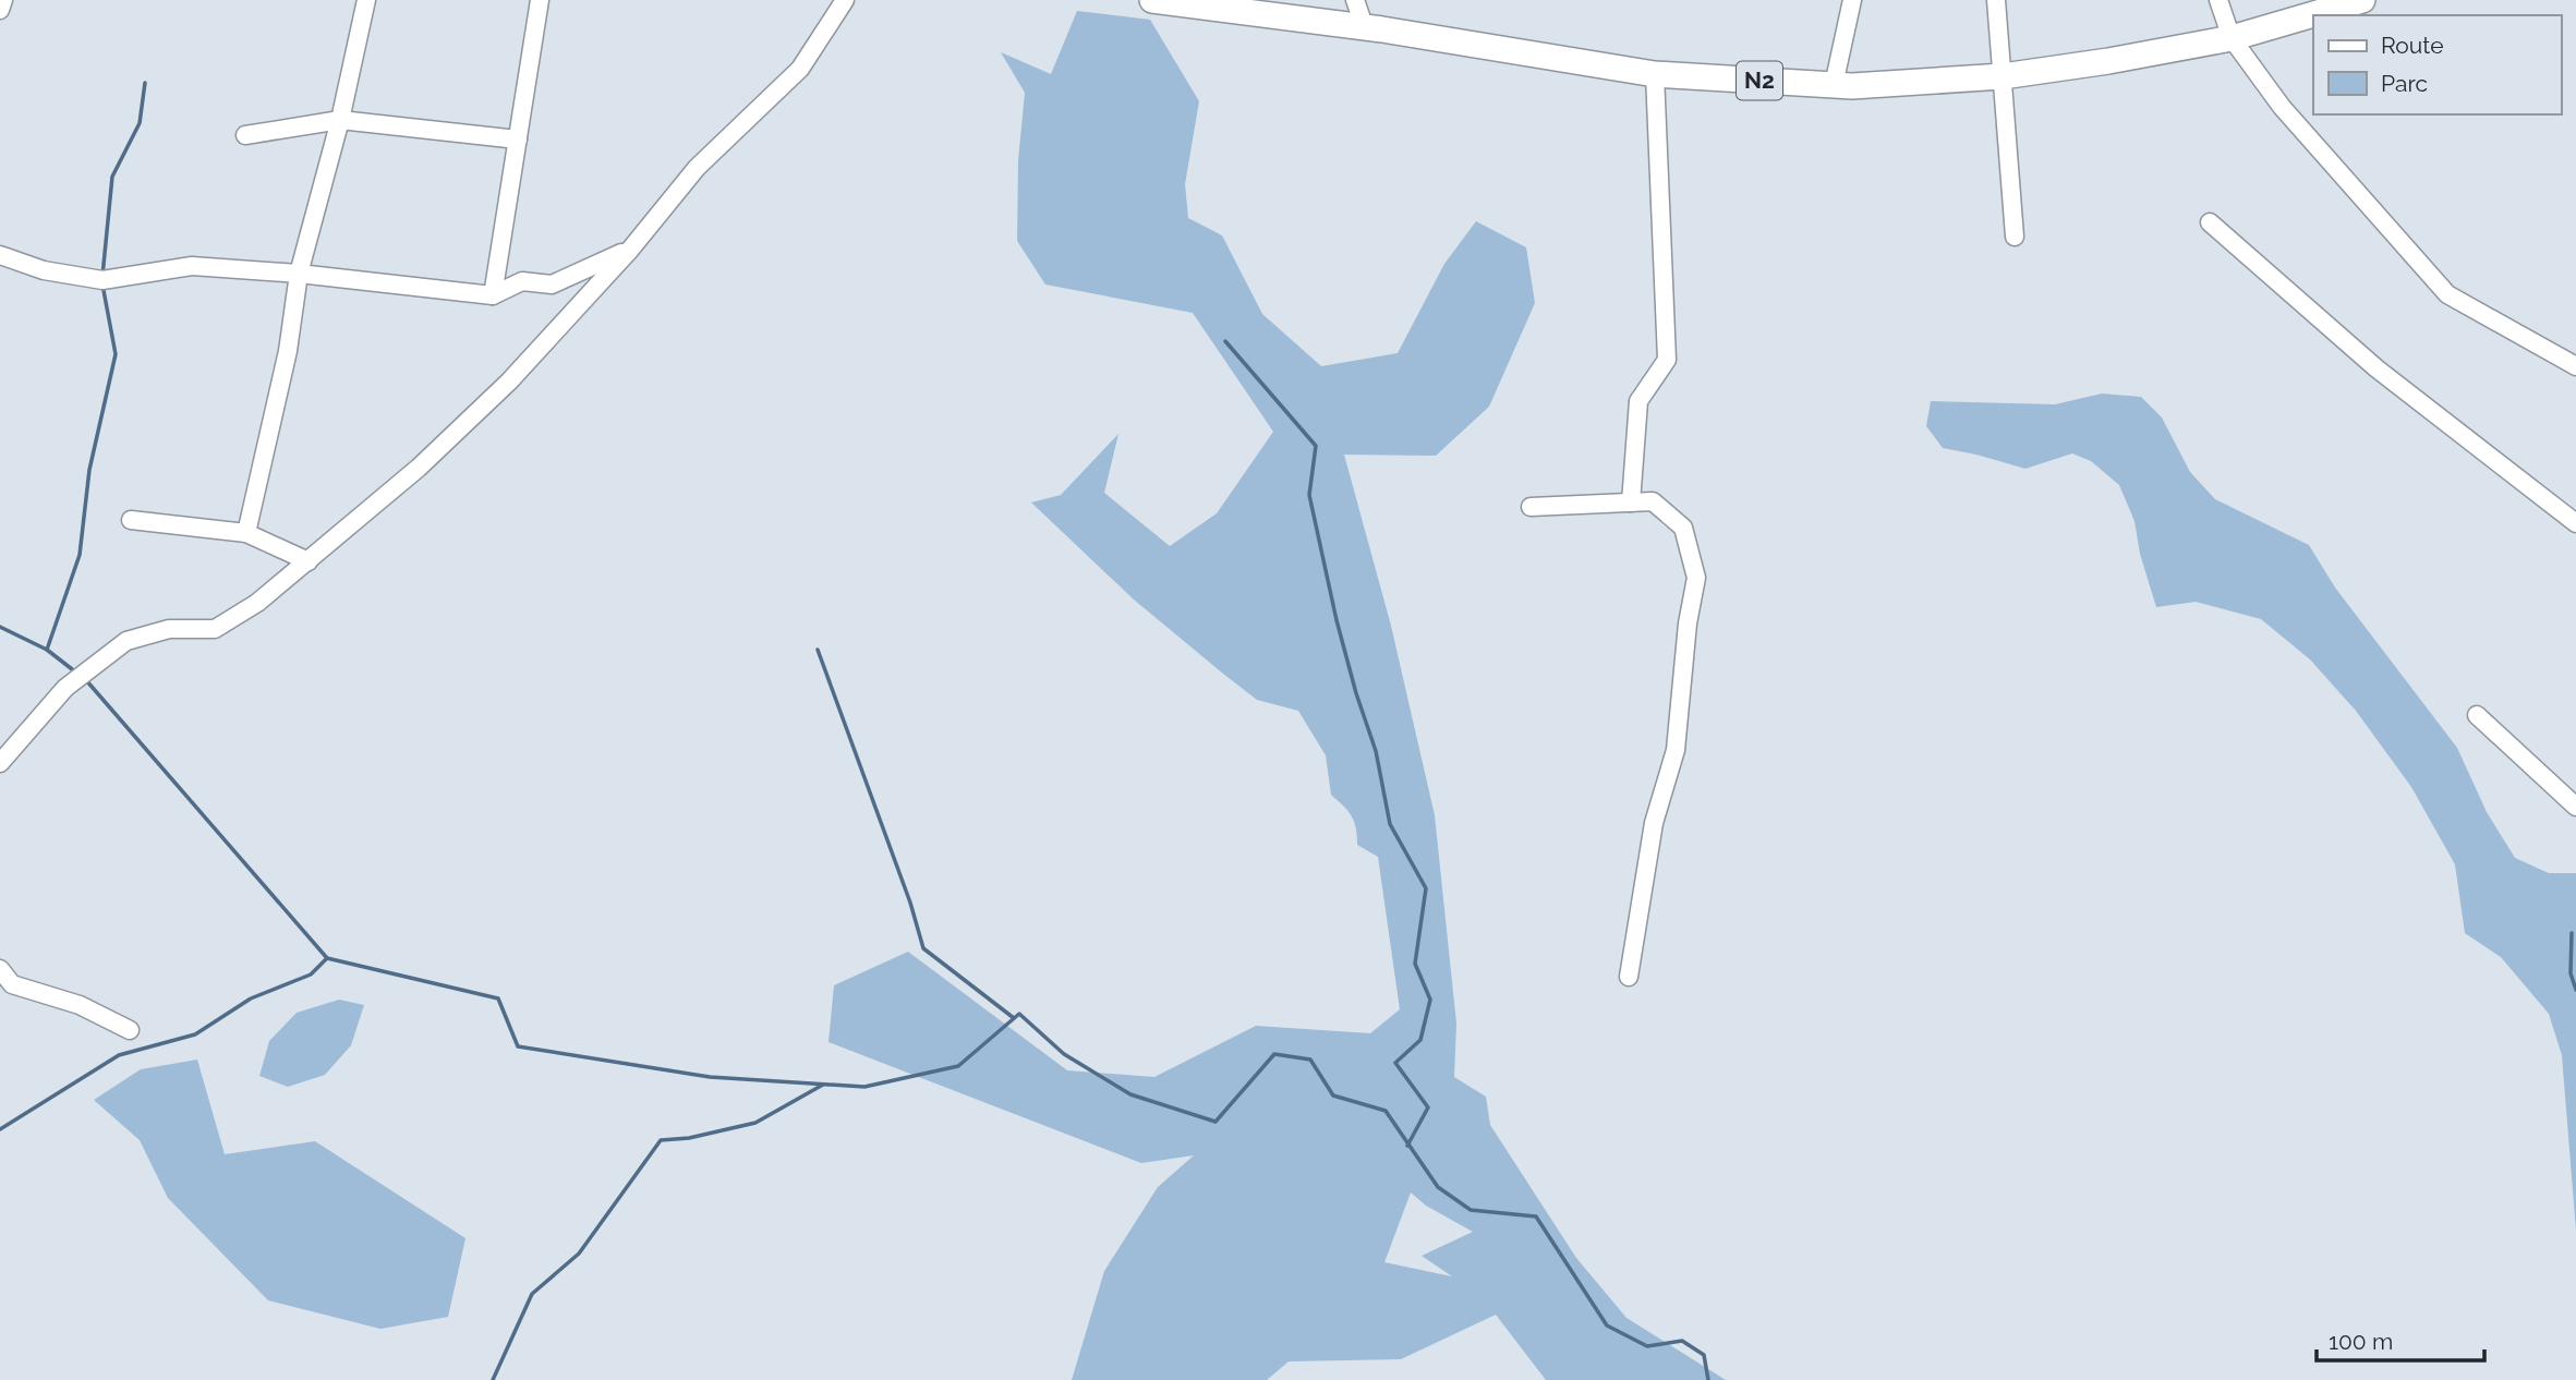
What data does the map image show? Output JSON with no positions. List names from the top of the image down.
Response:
{
  "streets": {
    "highway": ["N2"]
  },
  "legend": ["Route", "Parc"],
  "scale_bar": "100 m"
}
